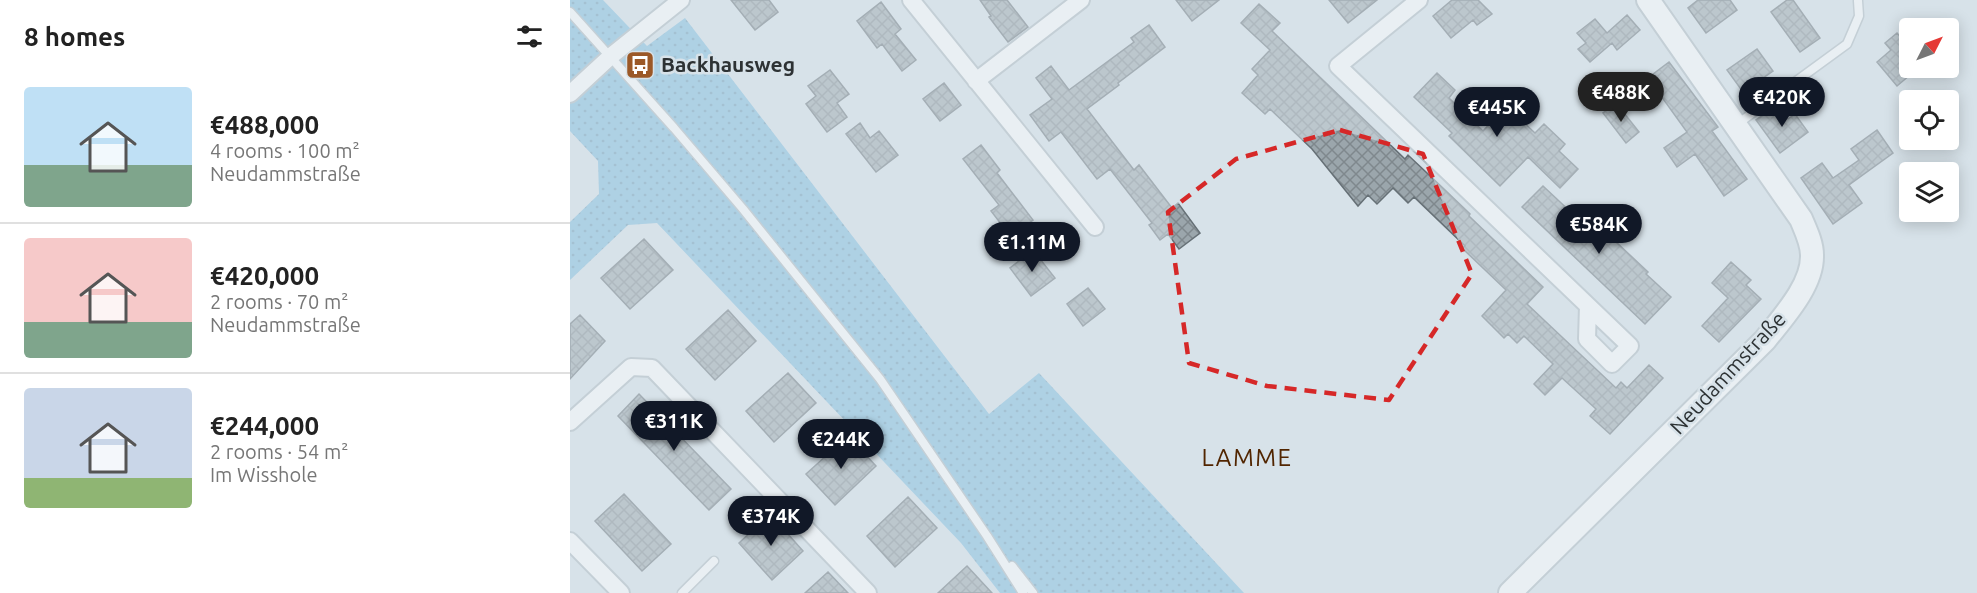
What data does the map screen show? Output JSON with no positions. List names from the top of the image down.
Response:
{
  "streets": {
    "main road": ["Neudammstraße"]
  },
  "districts": ["LAMME"],
  "places": {
    "bus stop": ["Backhausweg"]
  },
  "north": "top right",
  "page": {
    "heading": "8 homes",
    "list": [
      {
        "name": "€488,000",
        "note": "4 rooms · 100 m² · Neudammstraße"
      },
      {
        "name": "€420,000",
        "note": "2 rooms · 70 m² · Neudammstraße"
      },
      {
        "name": "€244,000",
        "note": "2 rooms · 54 m² · Im Wisshole"
      }
    ],
    "price": [
      "€488K",
      "€420K",
      "€445K",
      "€584K",
      "€1.11M",
      "€311K",
      "€244K",
      "€374K"
    ]
  }
}
